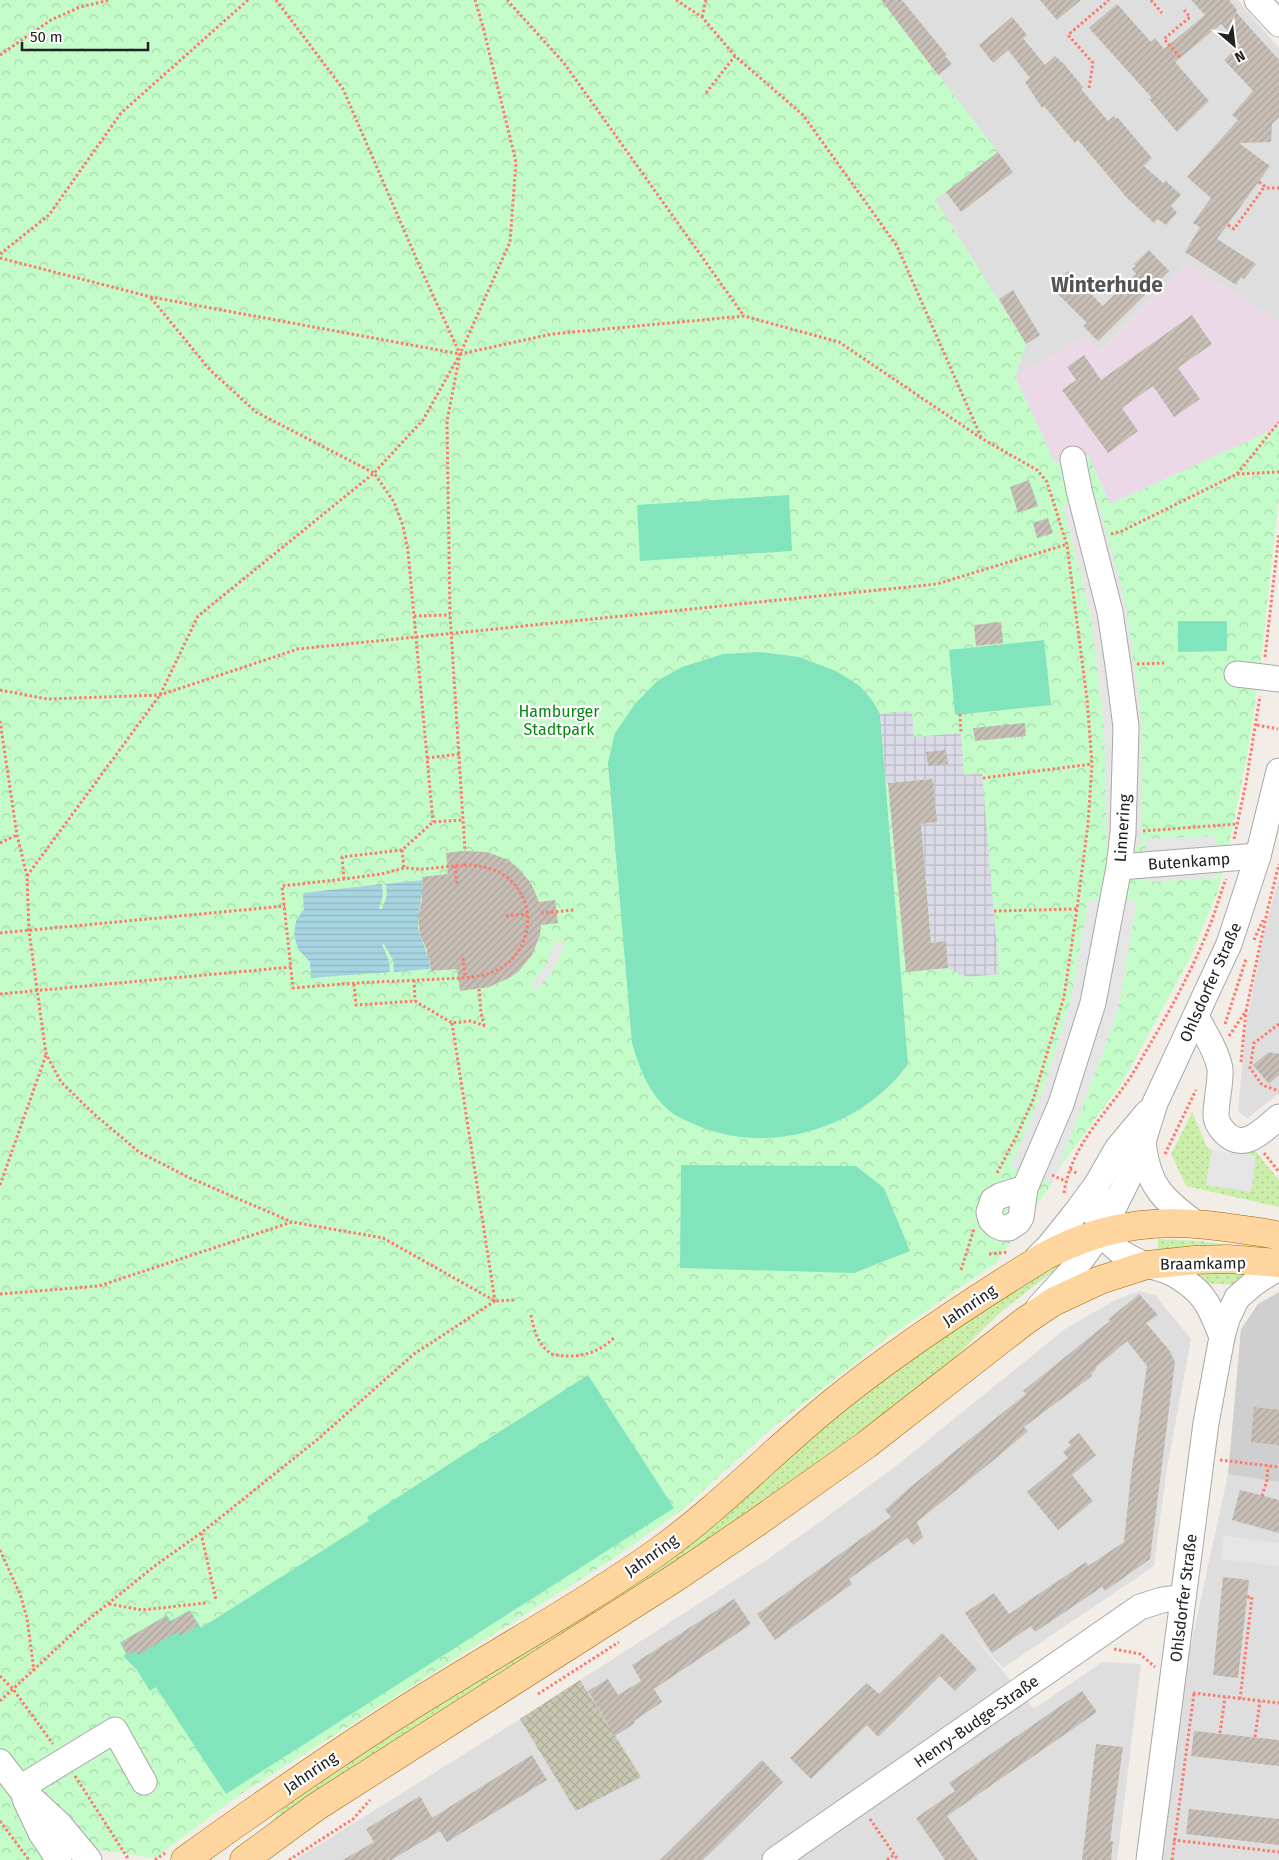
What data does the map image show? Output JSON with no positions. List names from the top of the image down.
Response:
{
  "streets": {
    "main road": ["Braamkamp", "Jahnring"],
    "street": [
      "Linnering",
      "Butenkamp",
      "Ohlsdorfer Straße",
      "Henry-Budge-Straße"
    ]
  },
  "crossings": [
    ["Linnering", "Butenkamp"],
    ["Butenkamp", "Ohlsdorfer Straße"],
    ["Ohlsdorfer Straße", "Braamkamp"],
    ["Ohlsdorfer Straße", "Jahnring"],
    ["Ohlsdorfer Straße", "Henry-Budge-Straße"],
    ["Braamkamp", "Jahnring"]
  ],
  "districts": ["Winterhude"],
  "parks": ["Hamburger Stadtpark"],
  "scale_bar": "50 m",
  "north": "bottom right"
}
